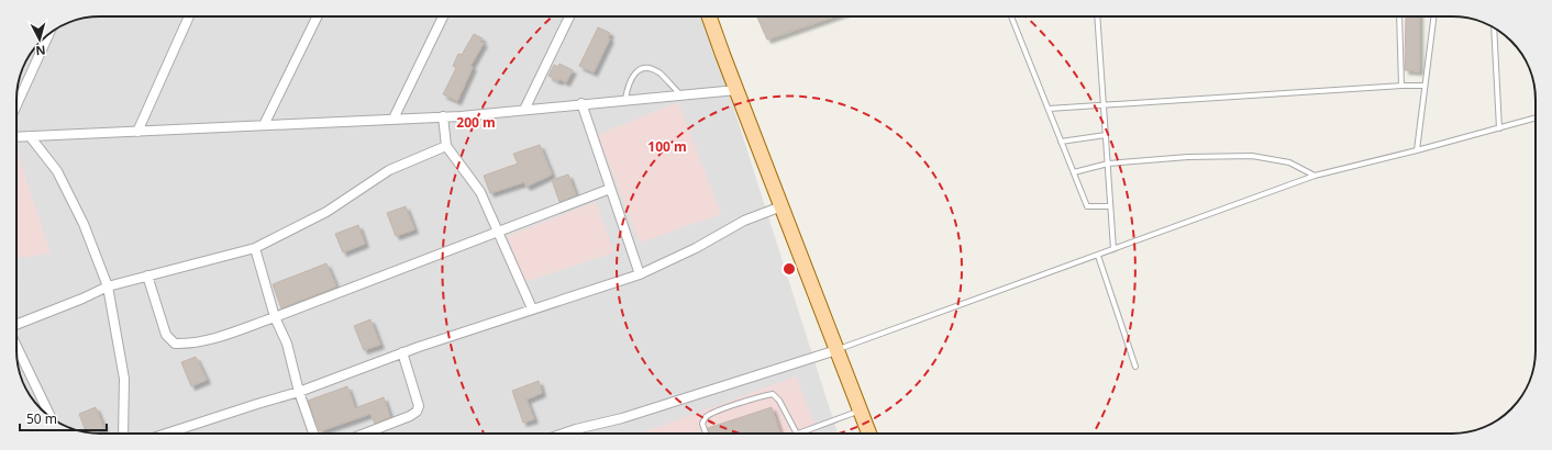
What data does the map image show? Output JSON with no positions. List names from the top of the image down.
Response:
{
  "scale_bar": "50 m",
  "north": "bottom",
  "rings": ["200 m", "100 m"]
}
